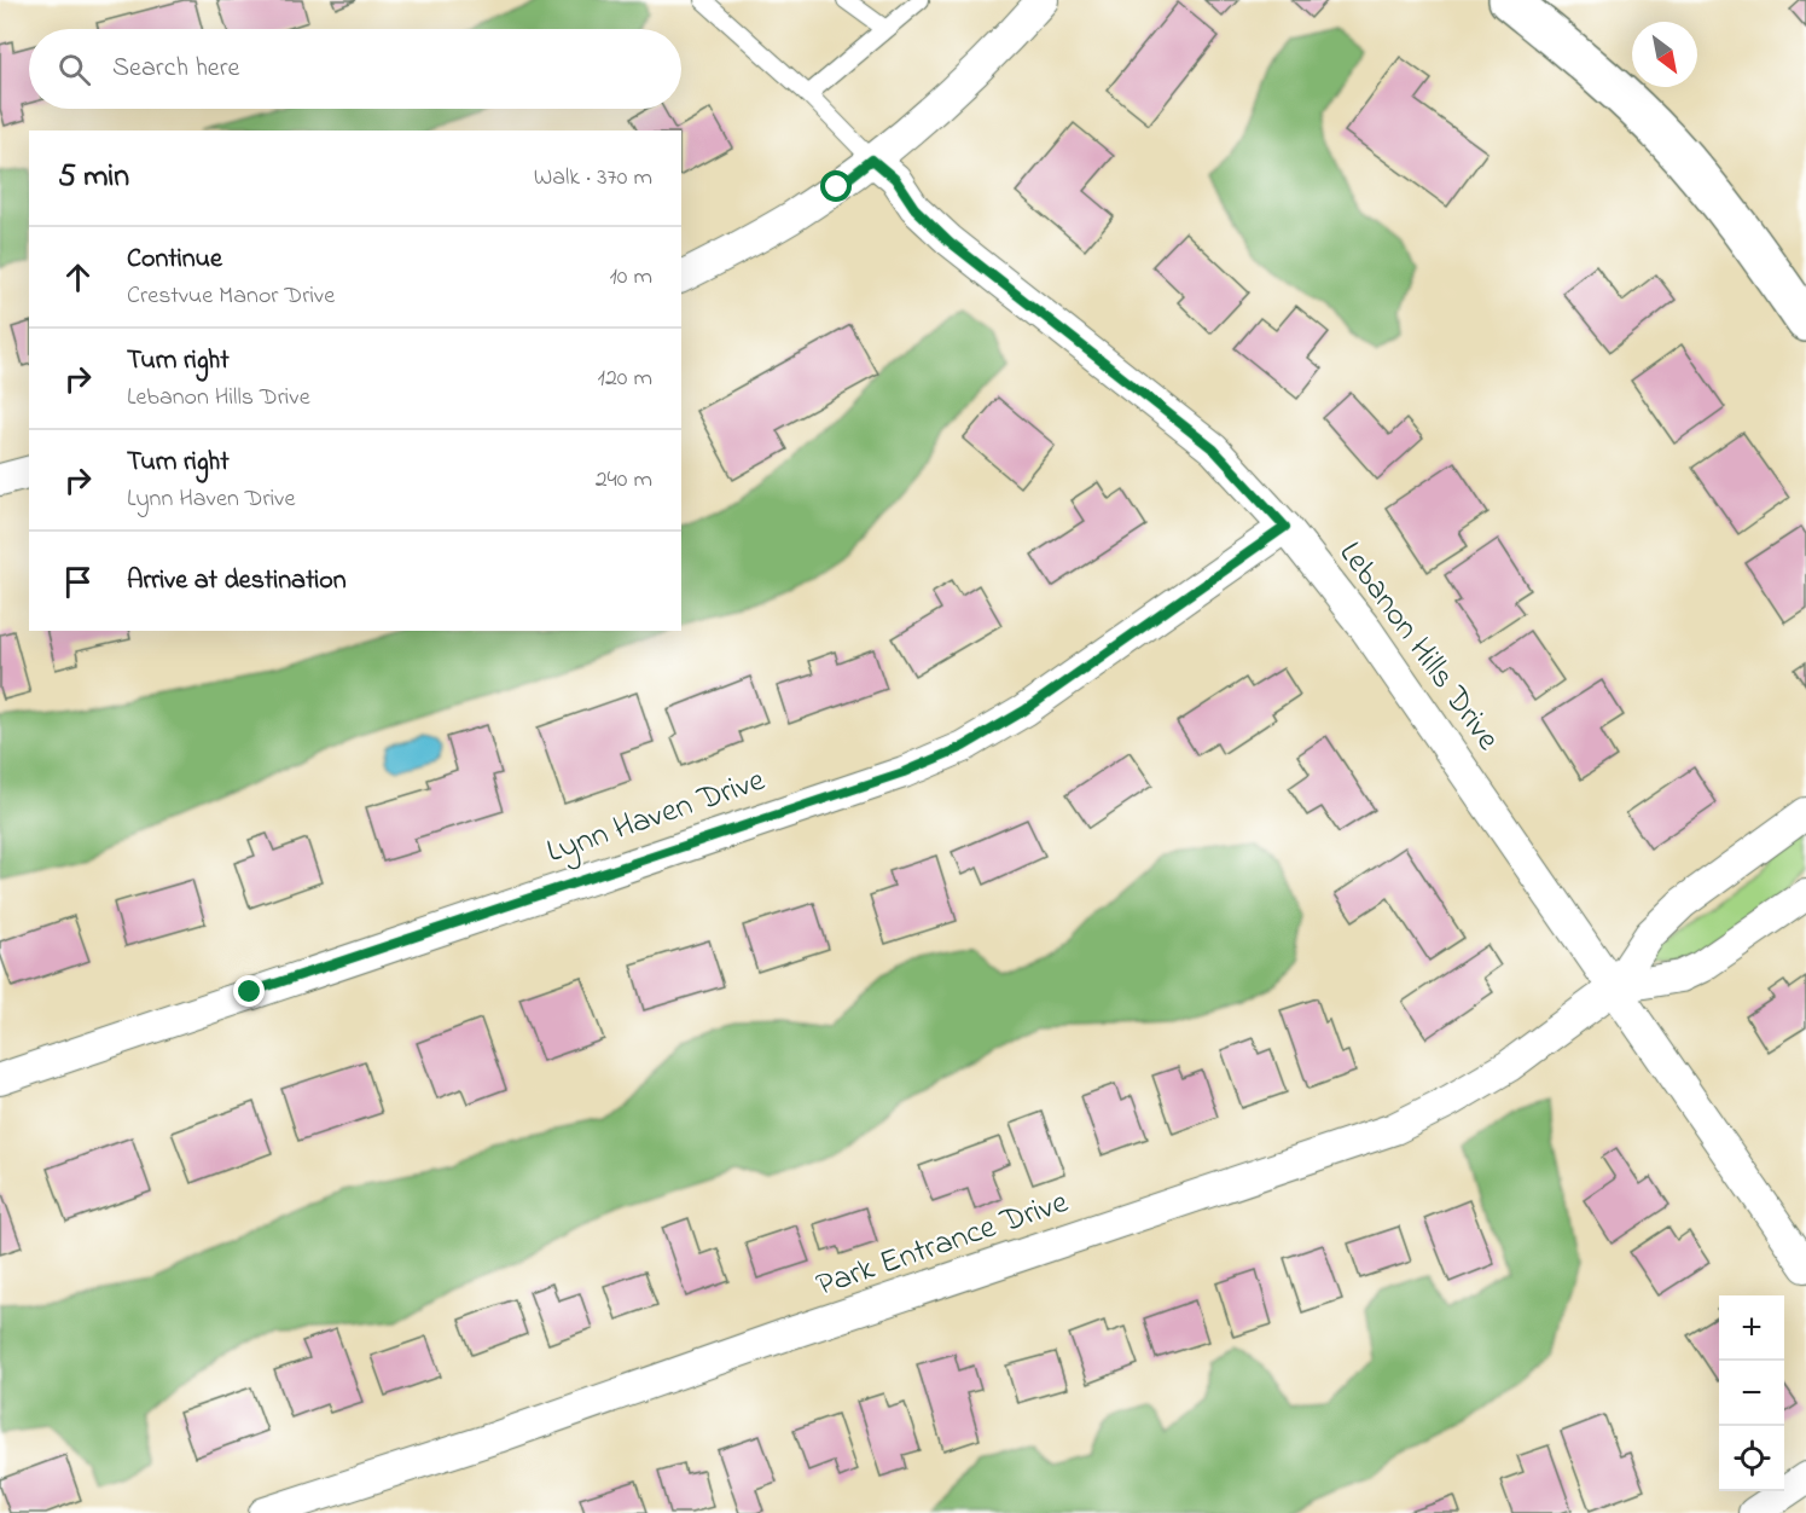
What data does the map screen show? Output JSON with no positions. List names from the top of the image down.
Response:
{
  "streets": {
    "street": ["Lebanon Hills Drive", "Lynn Haven Drive", "Park Entrance Drive"]
  },
  "crossings": [
    ["Lebanon Hills Drive", "Lynn Haven Drive"],
    ["Lebanon Hills Drive", "Park Entrance Drive"]
  ],
  "north": "bottom right",
  "page": {
    "search": "Search here",
    "heading": ["5 min", "Walk · 370 m"],
    "list": [
      ["Continue", "Crestvue Manor Drive", "10 m"],
      ["Turn right", "Lebanon Hills Drive", "120 m"],
      ["Turn right", "Lynn Haven Drive", "240 m"],
      "Arrive at destination"
    ],
    "map_buttons": ["+", "−"]
  }
}
